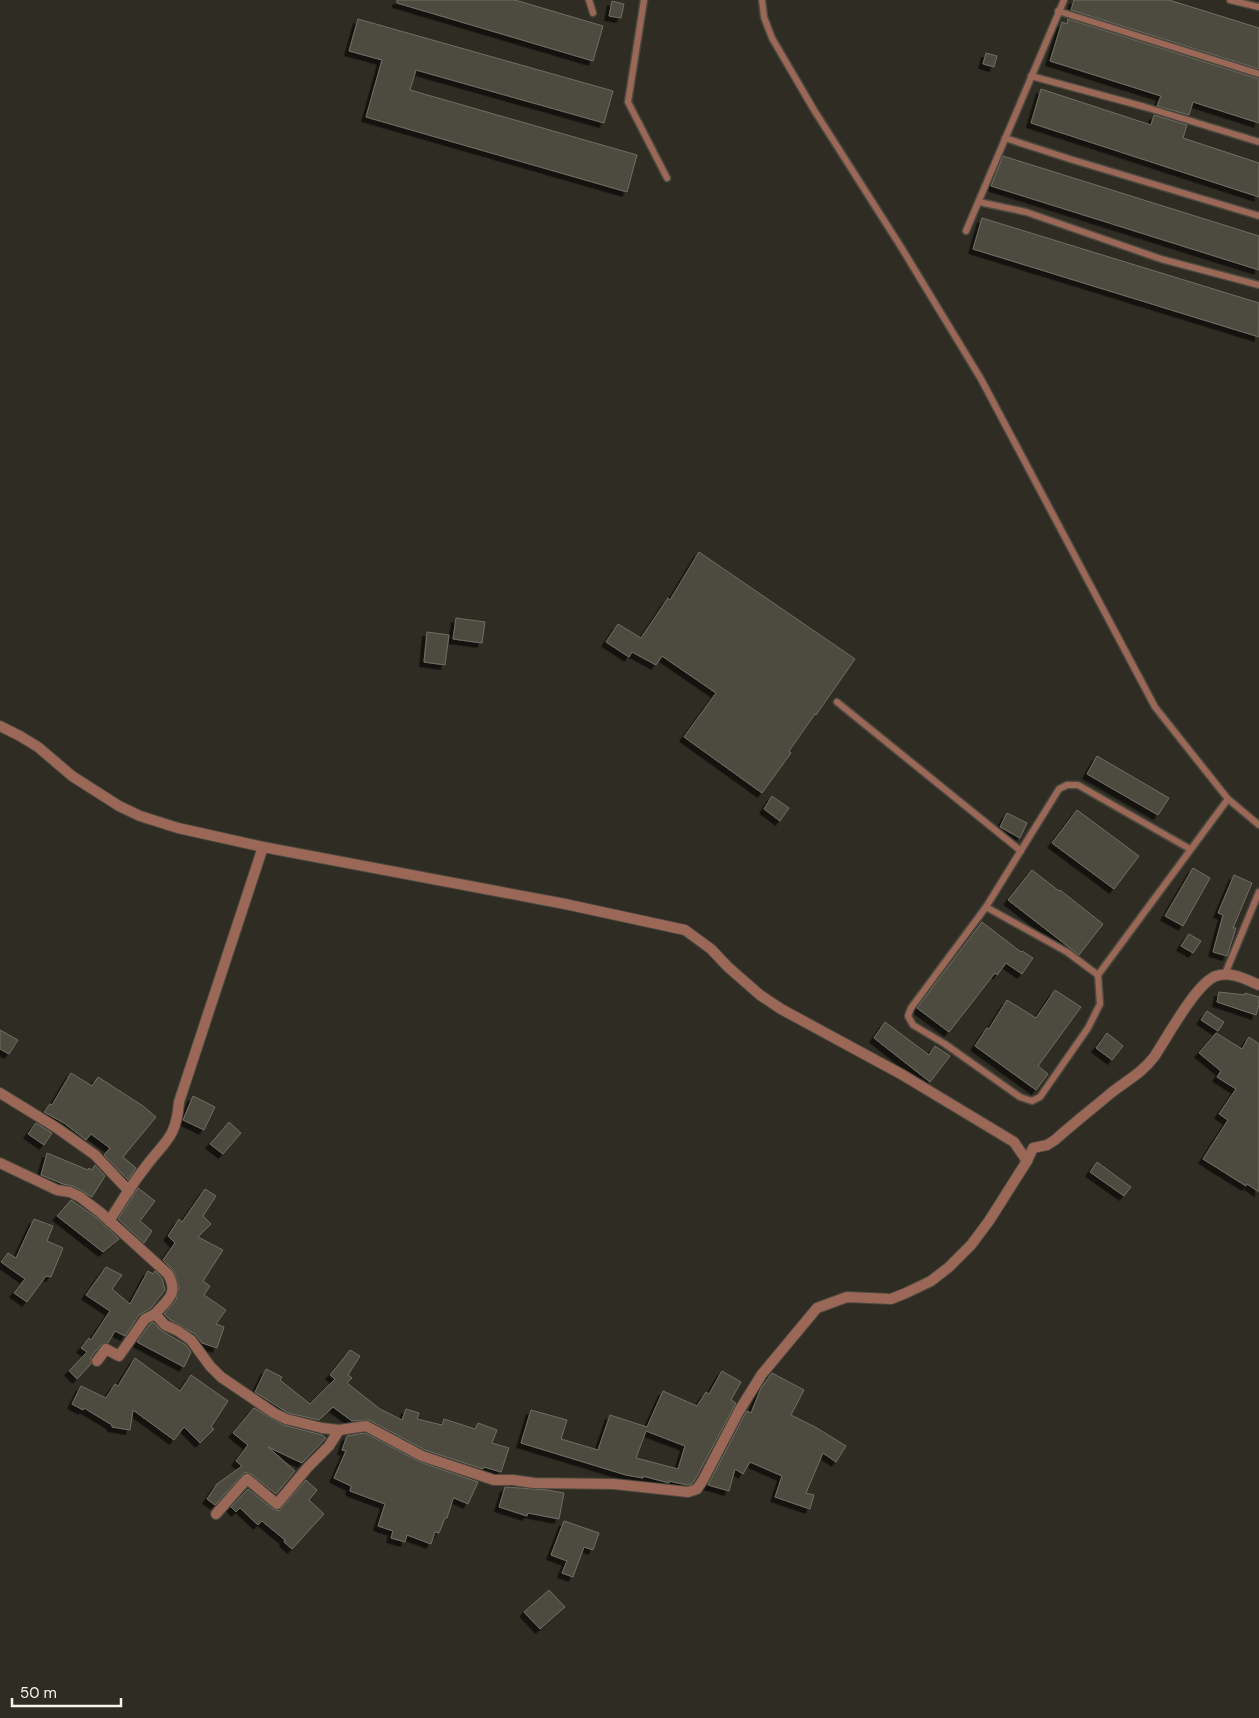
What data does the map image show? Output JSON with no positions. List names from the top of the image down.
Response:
{
  "scale_bar": "50 m"
}
